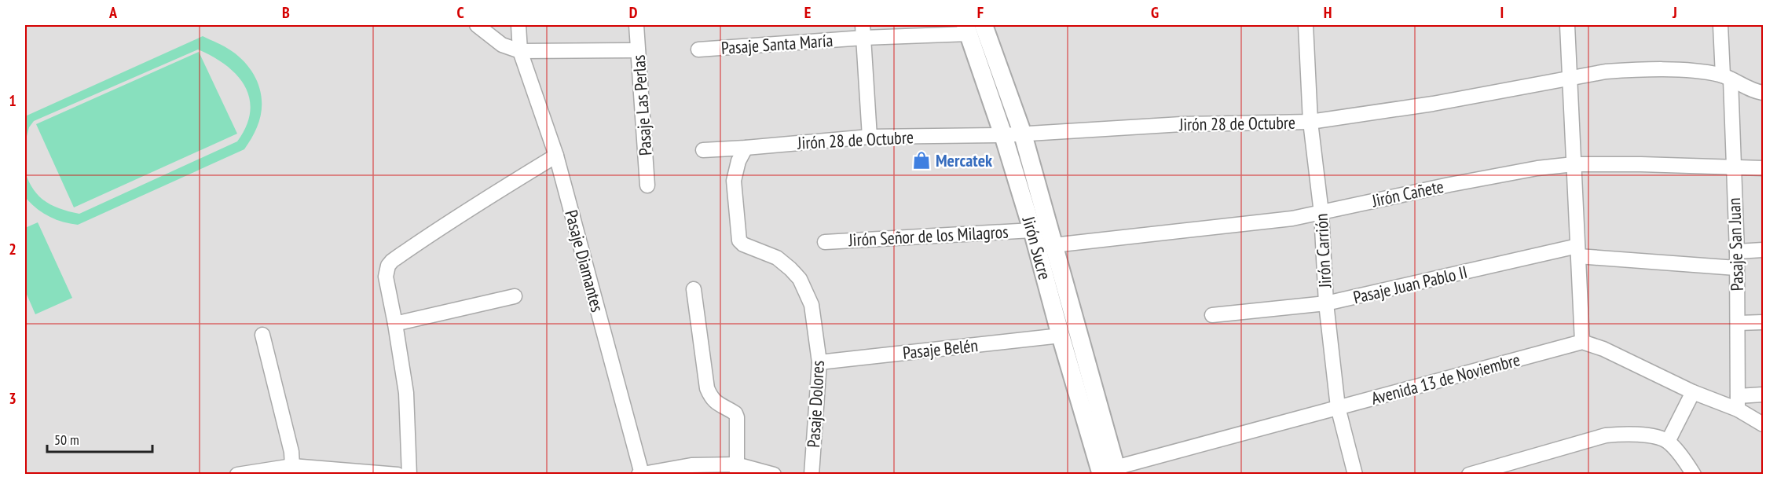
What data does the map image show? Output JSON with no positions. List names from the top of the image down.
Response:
{
  "streets": {
    "street": [
      "Pasaje Santa María",
      "Pasaje Las Perlas",
      "Jirón 28 de Octubre",
      "Jirón Cañete",
      "Jirón Señor de los Milagros",
      "Pasaje San Juan",
      "Jirón Sucre",
      "Jirón Carrión",
      "Pasaje Diamantes",
      "Pasaje Juan Pablo II",
      "Pasaje Belén",
      "Avenida 13 de Noviembre",
      "Pasaje Dolores"
    ]
  },
  "crossings": [
    ["Pasaje Santa María", "Jirón Sucre"],
    ["Jirón 28 de Octubre", "Pasaje San Juan"],
    ["Jirón 28 de Octubre", "Jirón Sucre"],
    ["Jirón 28 de Octubre", "Jirón Carrión"],
    ["Jirón 28 de Octubre", "Pasaje Dolores"],
    ["Jirón Cañete", "Pasaje San Juan"],
    ["Jirón Cañete", "Jirón Sucre"],
    ["Jirón Cañete", "Jirón Carrión"],
    ["Jirón Señor de los Milagros", "Jirón Sucre"],
    ["Pasaje San Juan", "Pasaje Juan Pablo II"],
    ["Jirón Sucre", "Pasaje Belén"],
    ["Jirón Sucre", "Avenida 13 de Noviembre"],
    ["Jirón Carrión", "Pasaje Juan Pablo II"],
    ["Jirón Carrión", "Avenida 13 de Noviembre"],
    ["Pasaje Belén", "Pasaje Dolores"]
  ],
  "places": {
    "shop": ["Mercatek"]
  },
  "scale_bar": "50 m",
  "grid": {
    "columns": [
      "A",
      "B",
      "C",
      "D",
      "E",
      "F",
      "G",
      "H",
      "I",
      "J"
    ],
    "rows": ["1", "2", "3"]
  }
}
